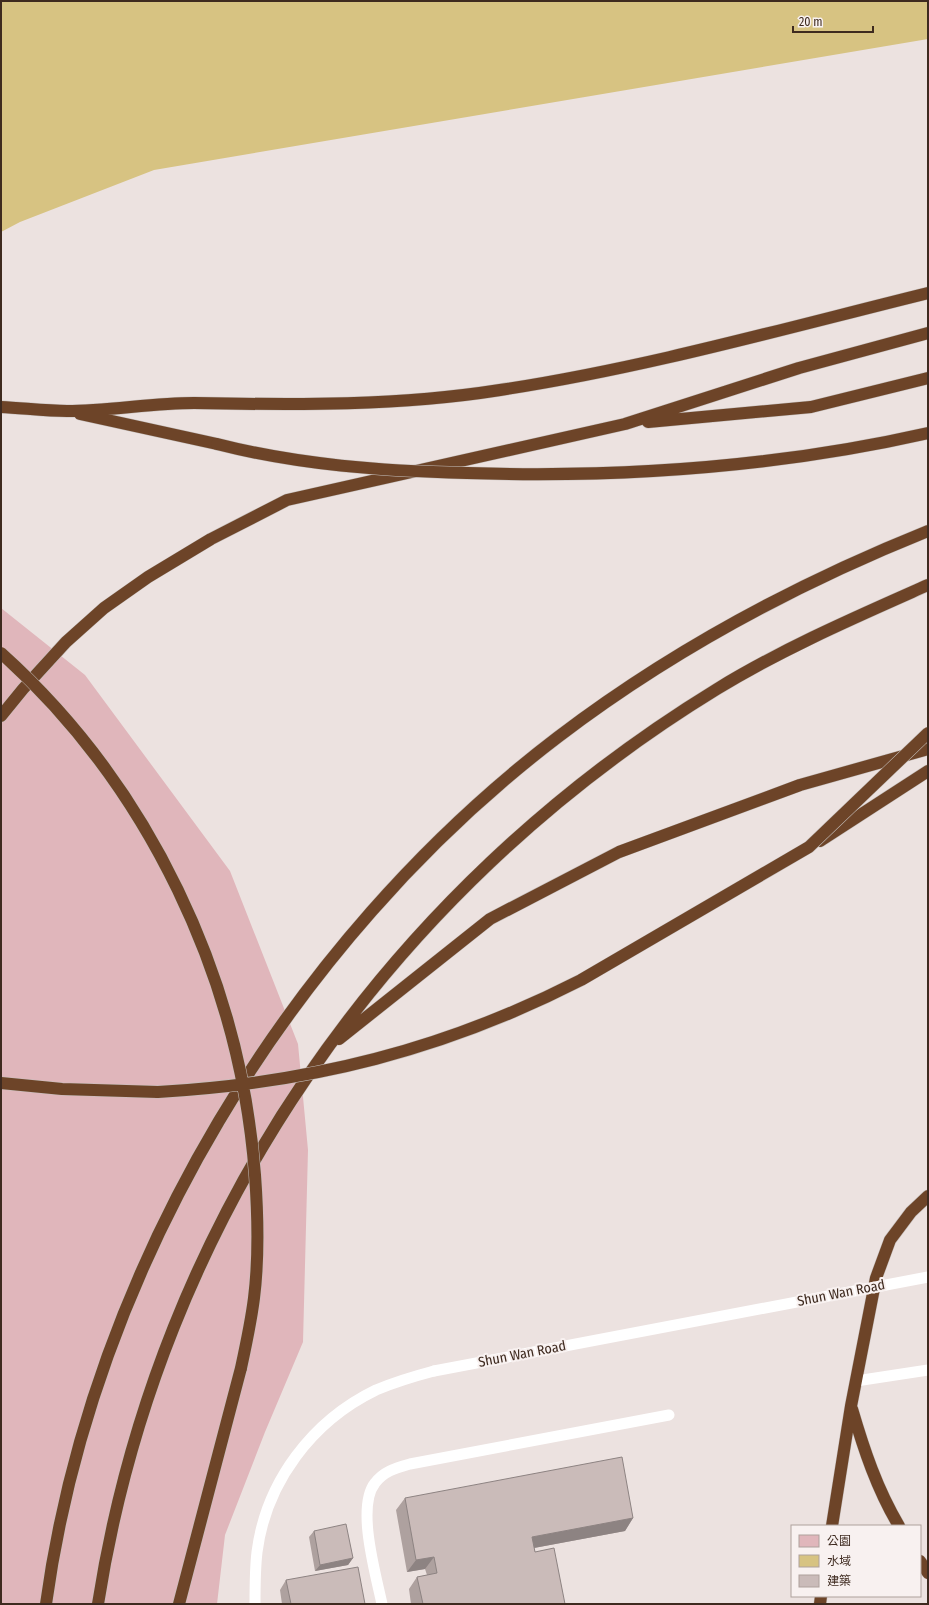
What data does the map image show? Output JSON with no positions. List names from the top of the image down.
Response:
{
  "streets": {
    "lane": ["Shun Wan Road"]
  },
  "legend": ["公園", "水域", "建築"],
  "scale_bar": "20 m"
}
